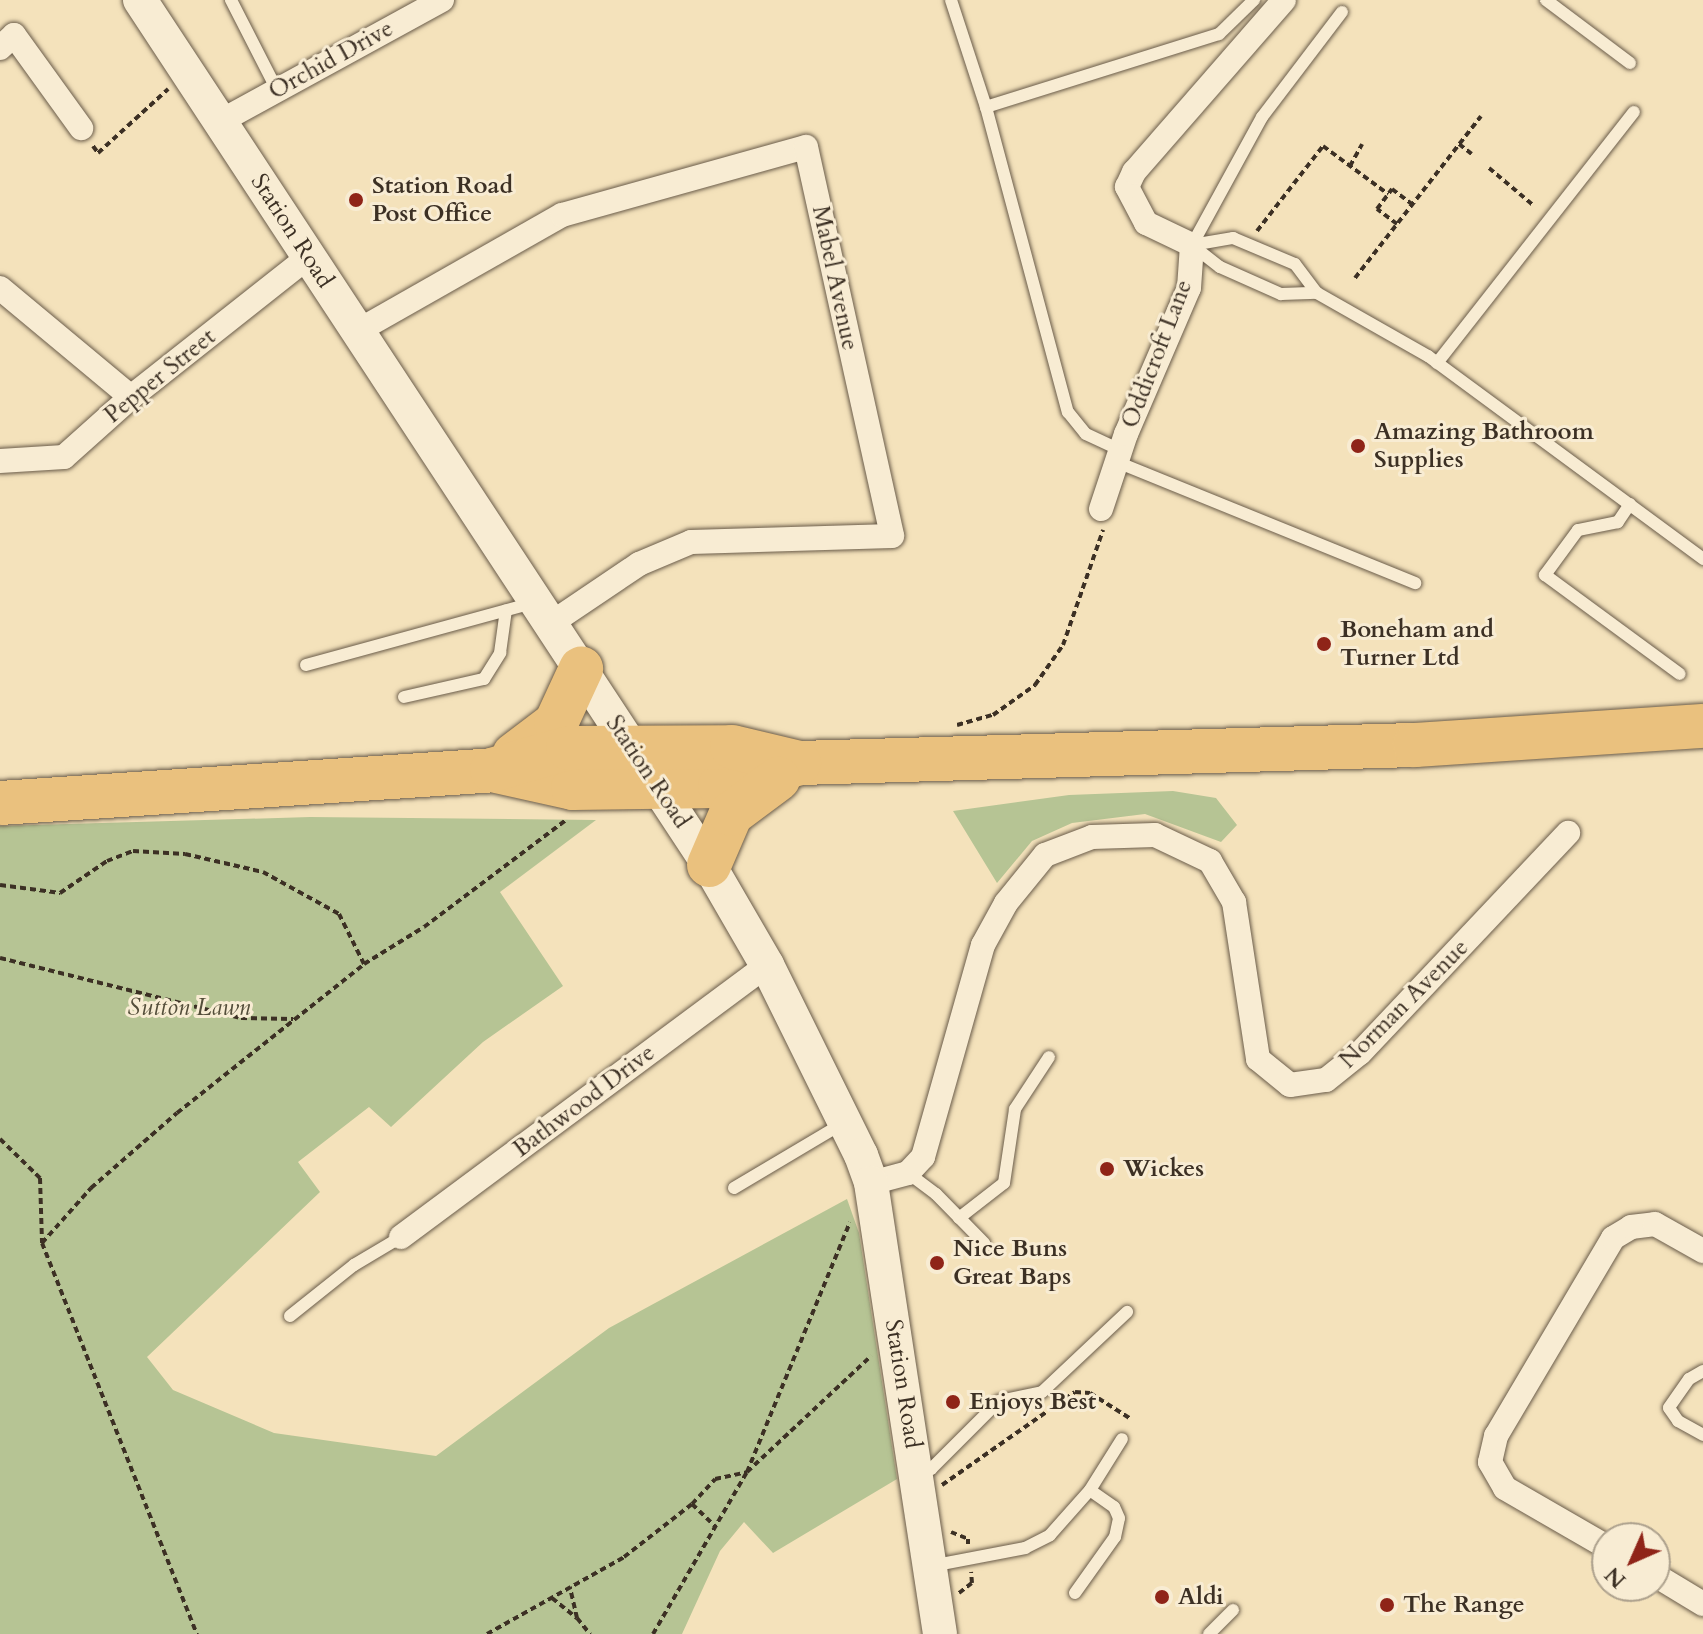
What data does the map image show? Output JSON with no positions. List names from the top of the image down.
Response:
{
  "streets": {
    "main road": ["Station Road"],
    "street": [
      "Orchid Drive",
      "Mabel Avenue",
      "Oddicroft Lane",
      "Pepper Street",
      "Norman Avenue",
      "Bathwood Drive"
    ]
  },
  "crossings": [
    ["Orchid Drive", "Station Road"],
    ["Station Road", "Mabel Avenue"],
    ["Station Road", "Pepper Street"],
    ["Station Road", "Bathwood Drive"]
  ],
  "parks": ["Sutton Lawn"],
  "places": [
    "Station Road Post Office",
    "Amazing Bathroom Supplies",
    "Boneham and Turner Ltd",
    "Wickes",
    "Nice Buns Great Baps",
    "Enjoys Best",
    "Aldi",
    "The Range"
  ],
  "north": "bottom left"
}
